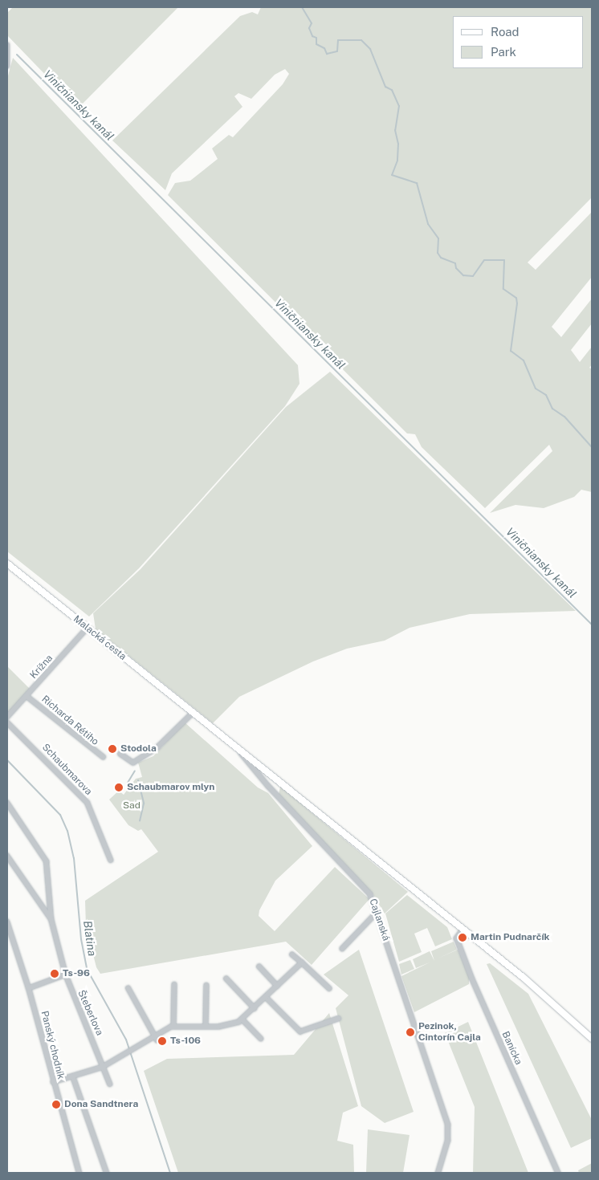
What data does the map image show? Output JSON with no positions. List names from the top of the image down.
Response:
{
  "streets": {
    "main road": ["Malacká cesta"],
    "street": [
      "Krížna",
      "Richarda Rétiho",
      "Schaubmarova",
      "Cajlanská",
      "Šteberlova",
      "Panský chodník",
      "Banícka"
    ]
  },
  "crossings": [
    ["Malacká cesta", "Krížna"],
    ["Krížna", "Richarda Rétiho"]
  ],
  "water": ["Viničniansky kanál", "Blatina"],
  "parks": ["Sad"],
  "places": [
    "Stodola",
    "Schaubmarov mlyn",
    "Martin Pudnarčík",
    "Ts-96",
    "Pezinok, Cintorín Cajla",
    "Ts-106",
    "Dona Sandtnera"
  ],
  "legend": ["Road", "Park"]
}
